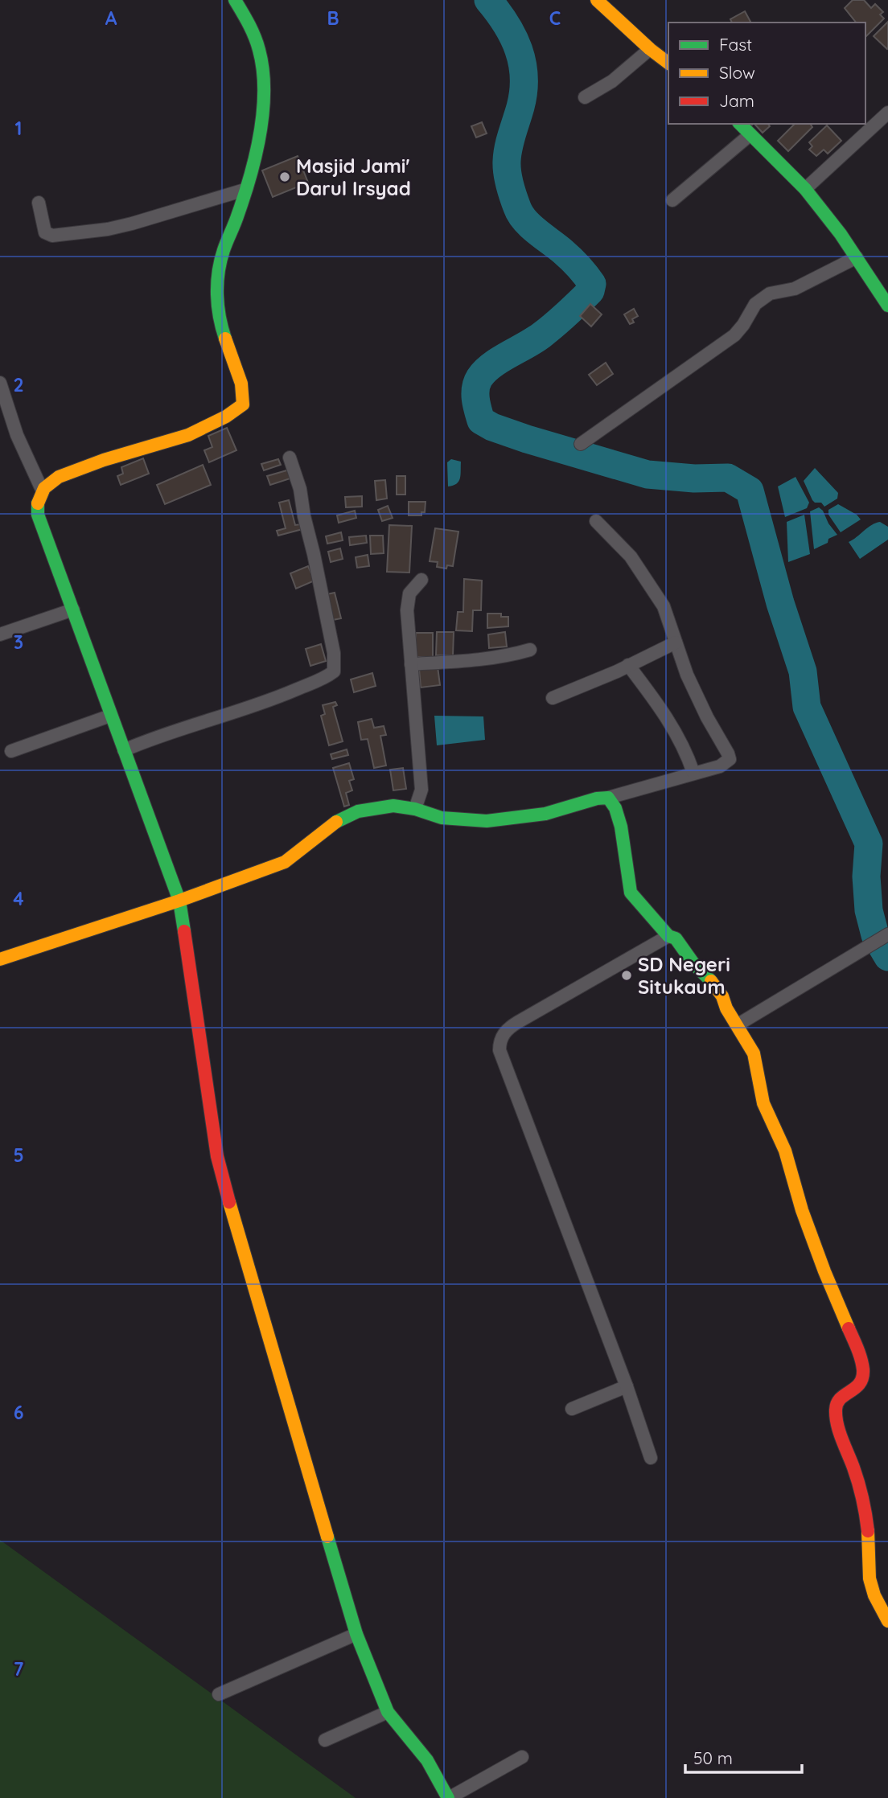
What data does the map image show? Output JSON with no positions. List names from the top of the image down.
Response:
{
  "places": ["Masjid Jami' Darul Irsyad", "SD Negeri Situkaum"],
  "legend": ["Fast", "Slow", "Jam"],
  "scale_bar": "50 m",
  "grid": {
    "columns": ["A", "B", "C"],
    "rows": [
      "1",
      "2",
      "3",
      "4",
      "5",
      "6",
      "7"
    ]
  }
}
